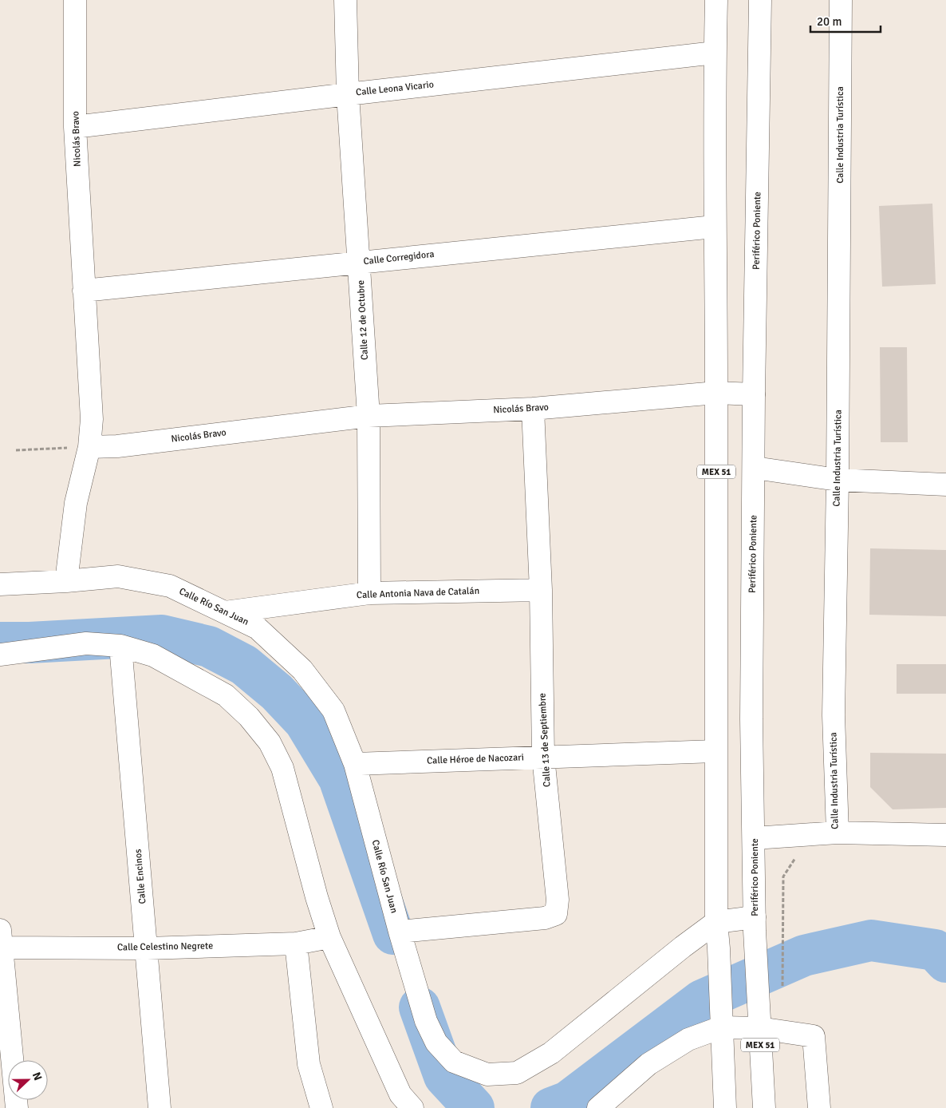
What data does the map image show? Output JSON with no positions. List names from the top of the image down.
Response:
{
  "streets": {
    "street": [
      "Calle Leona Vicario",
      "Calle Industria Turística",
      "Nicolás Bravo",
      "Periférico Poniente",
      "Calle Corregidora",
      "Calle 12 de Octubre",
      "MEX 51",
      "Calle Antonia Nava de Catalán",
      "Calle Río San Juan",
      "Calle 13 de Septiembre",
      "Calle Héroe de Nacozari",
      "Calle Encinos",
      "Calle Celestino Negrete"
    ]
  },
  "crossings": [
    ["Calle Leona Vicario", "Nicolás Bravo"],
    ["Calle Leona Vicario", "Calle 12 de Octubre"],
    ["Calle Leona Vicario", "MEX 51"],
    ["Calle Industria Turística", "Periférico Poniente"],
    ["Nicolás Bravo", "Periférico Poniente"],
    ["Nicolás Bravo", "Calle Corregidora"],
    ["Nicolás Bravo", "Calle 12 de Octubre"],
    ["Nicolás Bravo", "MEX 51"],
    ["Nicolás Bravo", "Calle 13 de Septiembre"],
    ["Periférico Poniente", "Calle Río San Juan"],
    ["Calle Corregidora", "Calle 12 de Octubre"],
    ["Calle Corregidora", "MEX 51"],
    ["Calle 12 de Octubre", "Calle Antonia Nava de Catalán"],
    ["MEX 51", "Calle Río San Juan"],
    ["MEX 51", "Calle Héroe de Nacozari"],
    ["Calle Antonia Nava de Catalán", "Calle Río San Juan"],
    ["Calle Antonia Nava de Catalán", "Calle 13 de Septiembre"],
    ["Calle Río San Juan", "Calle 13 de Septiembre"],
    ["Calle Río San Juan", "Calle Héroe de Nacozari"],
    ["Calle 13 de Septiembre", "Calle Héroe de Nacozari"],
    ["Calle Encinos", "Calle Celestino Negrete"]
  ],
  "scale_bar": "20 m",
  "north": "right"
}
